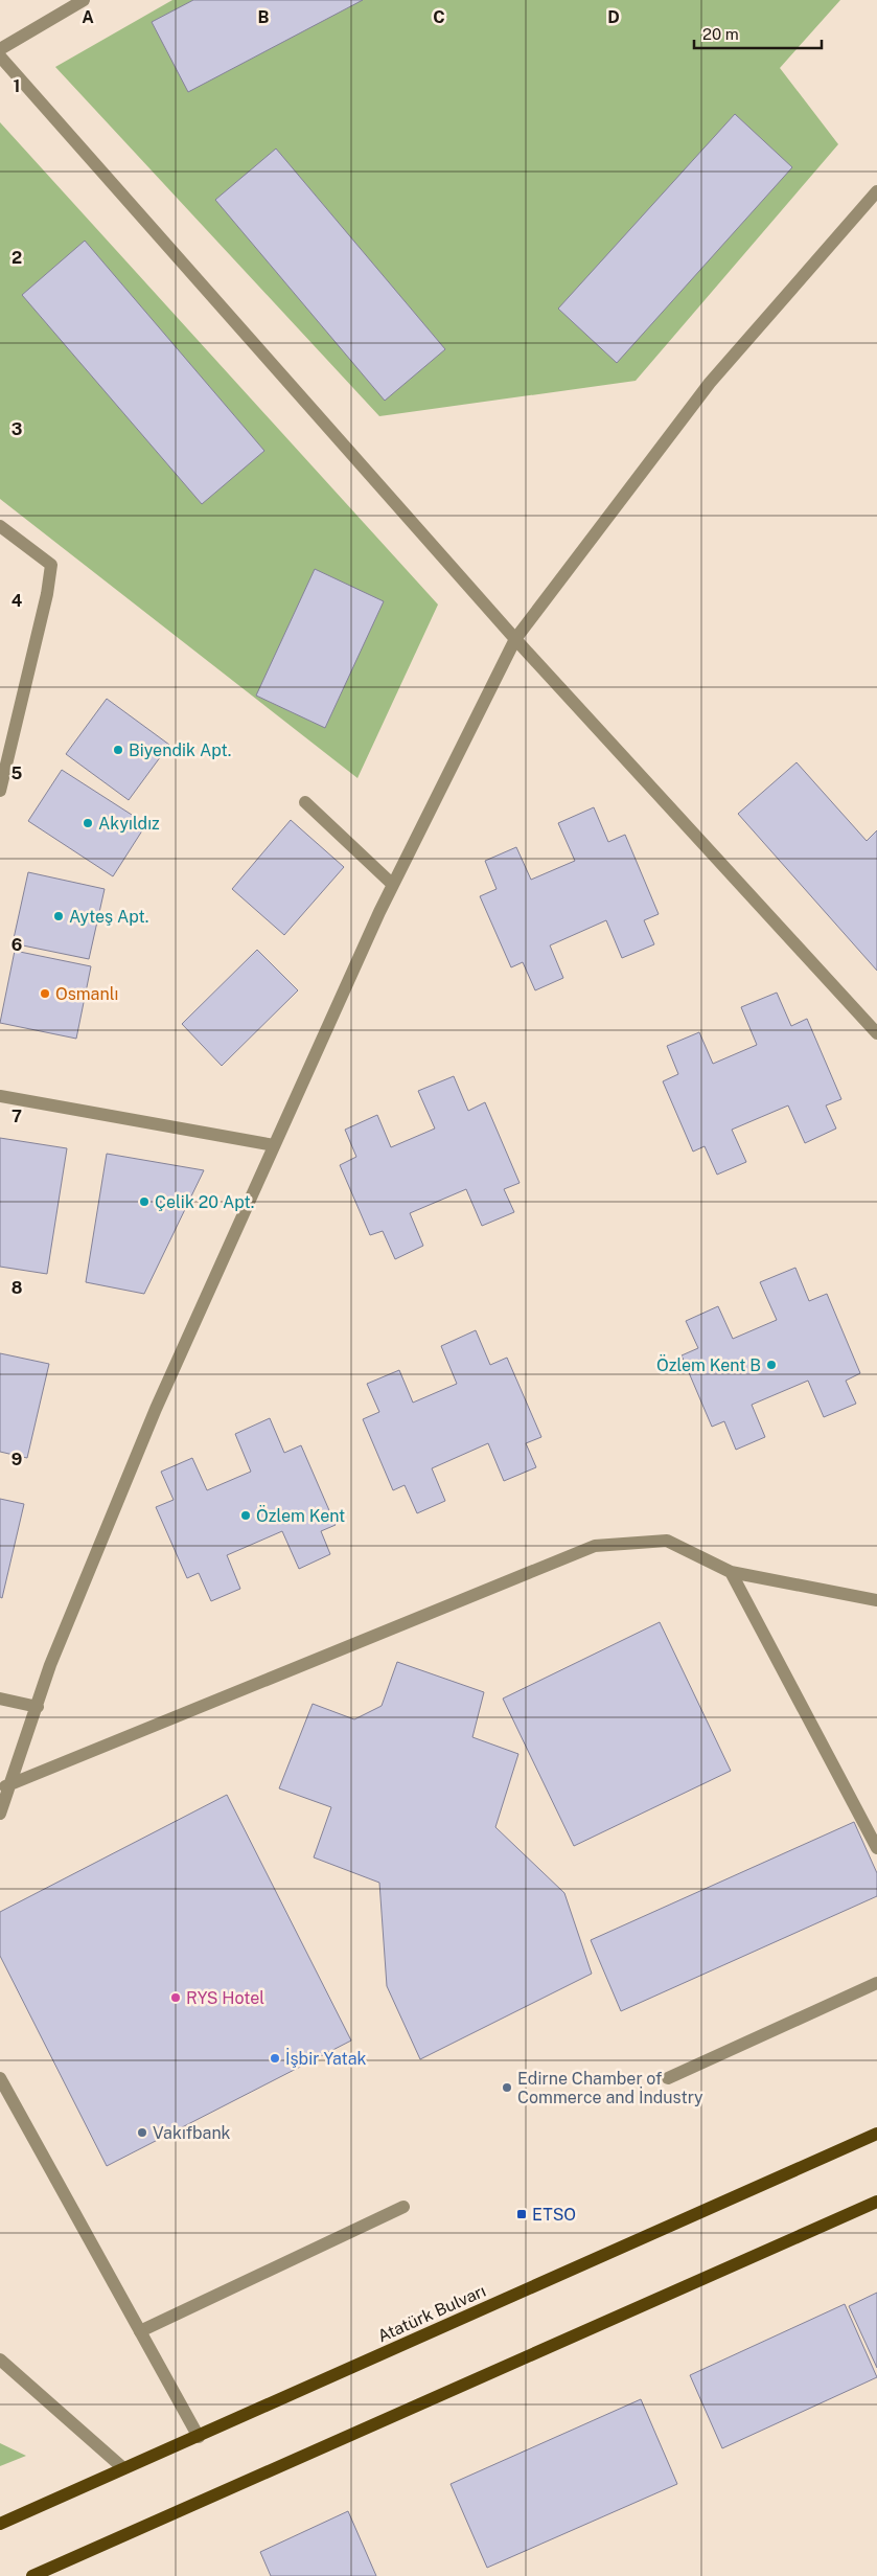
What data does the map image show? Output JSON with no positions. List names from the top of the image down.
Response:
{
  "streets": {
    "main road": ["Atatürk Bulvarı"]
  },
  "places": {
    "other": [
      "Biyendik Apt.",
      "Akyıldız",
      "Ayteş Apt.",
      "Osmanlı",
      "Çelik 20 Apt.",
      "Özlem Kent B",
      "Özlem Kent",
      "RYS Hotel",
      "İşbir Yatak",
      "Edirne Chamber of Commerce and İndustry",
      "Vakıfbank"
    ],
    "transit": ["ETSO"]
  },
  "scale_bar": "20 m",
  "grid": {
    "columns": [
      "A",
      "B",
      "C",
      "D"
    ],
    "rows": [
      "1",
      "2",
      "3",
      "4",
      "5",
      "6",
      "7",
      "8",
      "9"
    ]
  }
}
